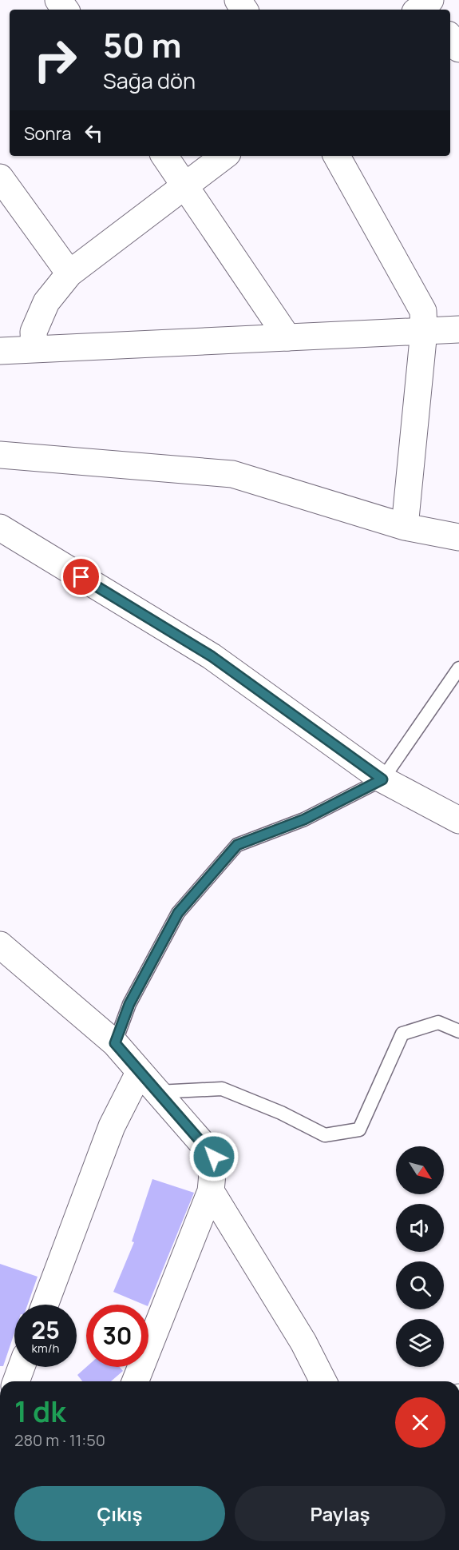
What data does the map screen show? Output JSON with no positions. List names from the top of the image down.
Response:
{
  "north": "bottom right",
  "page": {
    "turn": ["50 m", "Sağa dön"],
    "then": "Sonra",
    "speed": "25 km/h",
    "limit": "30",
    "heading": ["1 dk", "280 m · 11:50"],
    "buttons": ["Çıkış", "Paylaş"]
  }
}
